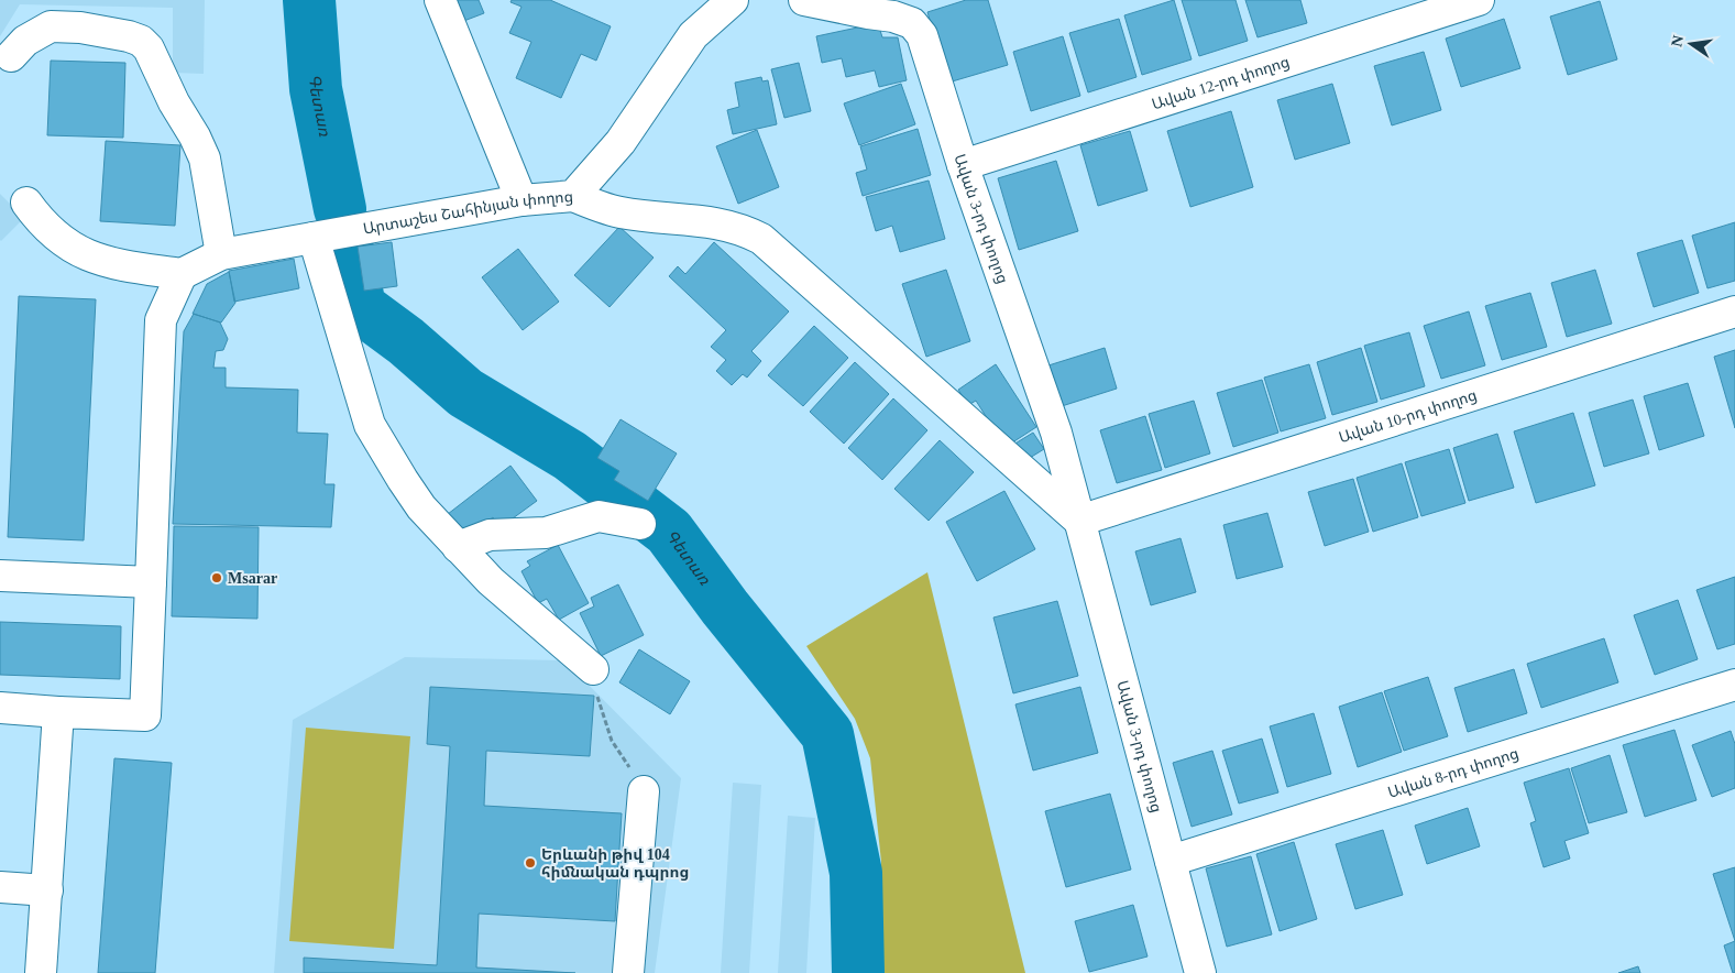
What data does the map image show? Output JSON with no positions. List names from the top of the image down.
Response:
{
  "streets": {
    "street": [
      "Ավան 12-րդ փողոց",
      "Արտաշես Շահինյան փողոց",
      "Ավան 3-րդ փողոց",
      "Ավան 10-րդ փողոց",
      "Ավան 8-րդ փողոց"
    ]
  },
  "crossings": [
    ["Ավան 12-րդ փողոց", "Ավան 3-րդ փողոց"],
    ["Ավան 3-րդ փողոց", "Ավան 10-րդ փողոց"],
    ["Ավան 3-րդ փողոց", "Ավան 8-րդ փողոց"]
  ],
  "water": ["Գետառ"],
  "places": ["Msarar", "Երևանի թիվ 104 հիմնական դպրոց"],
  "north": "left"
}
